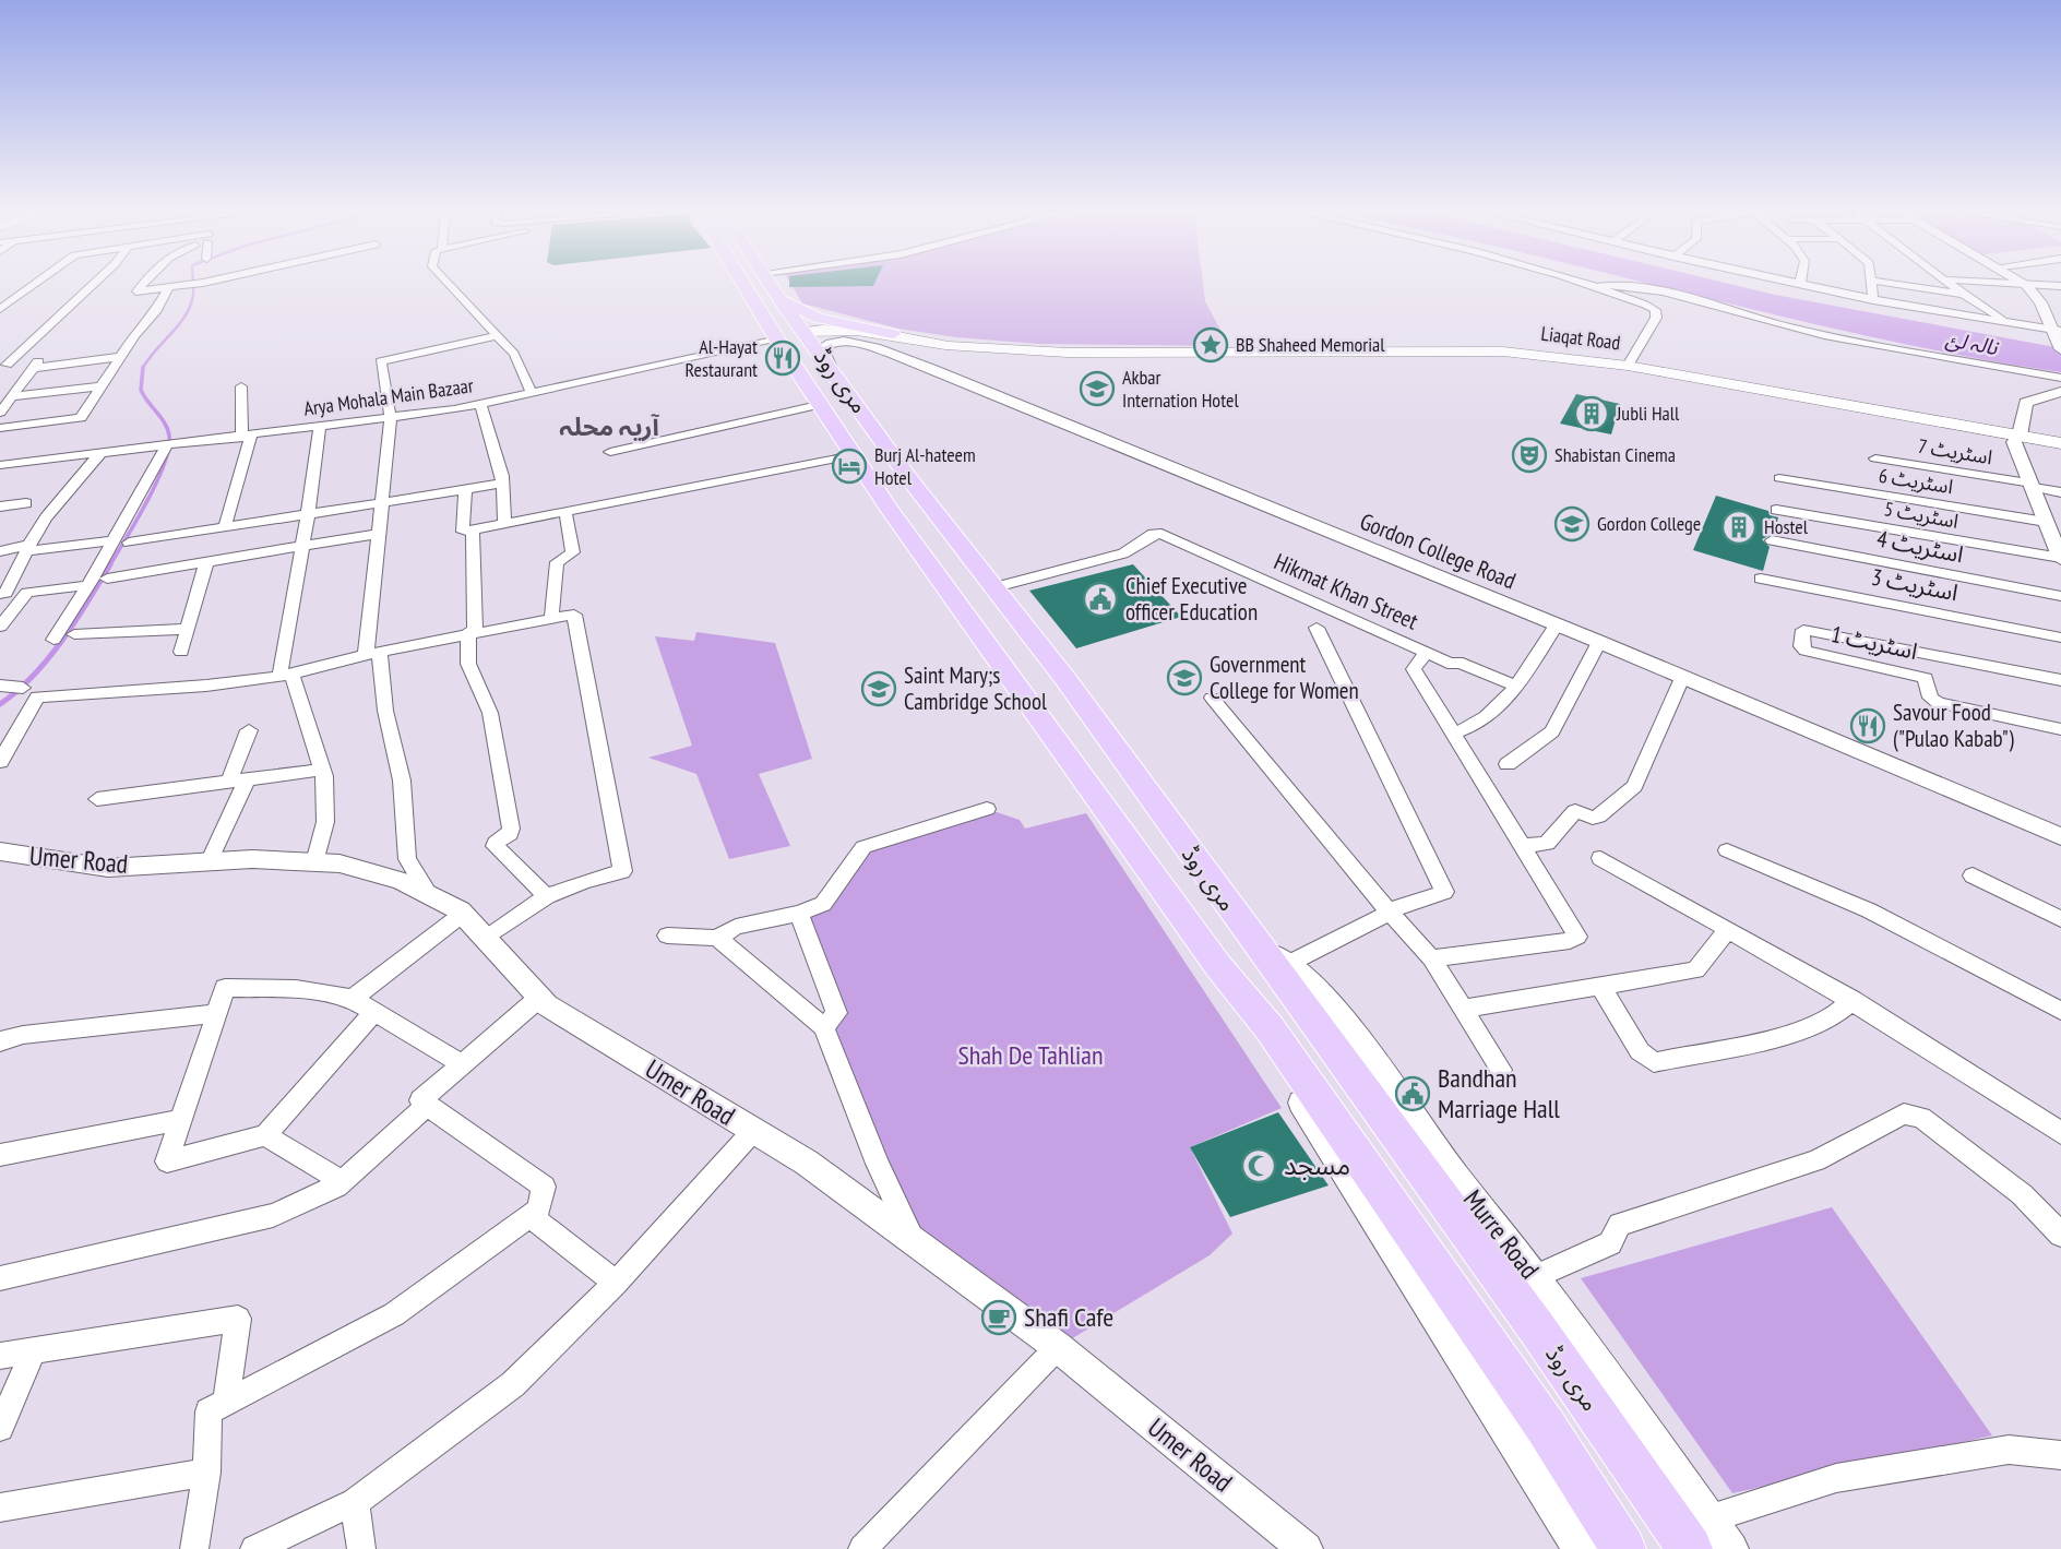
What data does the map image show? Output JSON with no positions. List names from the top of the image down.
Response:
{
  "streets": {
    "main road": ["Liaqat Road", "مری روڈ"],
    "street": [
      "Arya Mohala Main Bazaar",
      "اسٹریٹ 7",
      "اسٹریٹ 6",
      "اسٹریٹ 5",
      "اسٹریٹ 4",
      "Gordon College Road",
      "اسٹریٹ 3",
      "Hikmat Khan Street",
      "اسٹریٹ 1",
      "Umer Road",
      "Murre Road"
    ]
  },
  "crossings": [
    ["Liaqat Road", "مری روڈ"],
    ["Liaqat Road", "Gordon College Road"],
    ["مری روڈ", "Arya Mohala Main Bazaar"],
    ["مری روڈ", "Gordon College Road"],
    ["مری روڈ", "Hikmat Khan Street"],
    ["مری روڈ", "Murre Road"]
  ],
  "districts": ["آریہ محلہ"],
  "water": ["نالہ لئ"],
  "parks": ["Shah De Tahlian"],
  "places": {
    "place": ["BB Shaheed Memorial"],
    "restaurant": ["Al-Hayat Restaurant", "Savour Food (\"Pulao Kabab\")"],
    "school or university": [
      "Akbar Internation Hotel",
      "Gordon College",
      "Government College for Women",
      "Saint Mary;s Cambridge School"
    ],
    "building": ["Jubli Hall", "Hostel"],
    "theatre": ["Shabistan Cinema"],
    "hotel": ["Burj Al-hateem Hotel"],
    "public building": ["Chief Executive officer Education", "Bandhan Marriage Hall"],
    "mosque": ["مسجد"],
    "cafe": ["Shafi Cafe"]
  }
}
